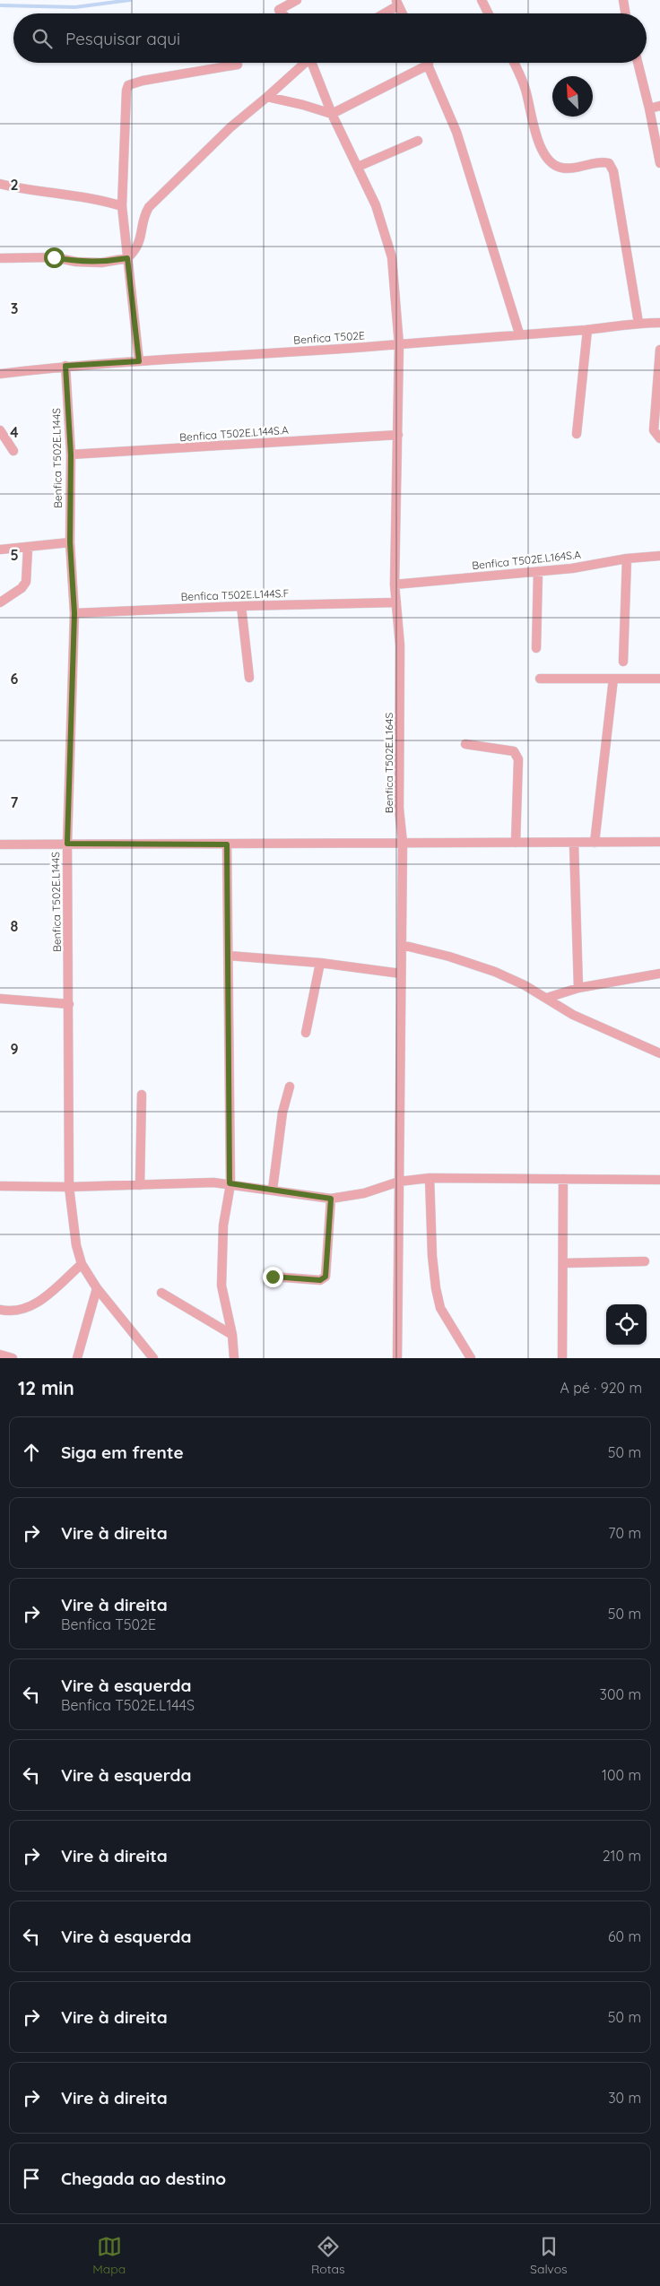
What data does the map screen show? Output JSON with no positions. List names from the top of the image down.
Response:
{
  "streets": {
    "street": [
      "Benfica T502E",
      "Benfica T502E.L144S.A",
      "Benfica T502E.L144S",
      "Benfica T502E.L164S.A",
      "Benfica T502E.L144S.F",
      "Benfica T502E.L164S"
    ]
  },
  "crossings": [
    ["Benfica T502E", "Benfica T502E.L144S"],
    ["Benfica T502E", "Benfica T502E.L164S"],
    ["Benfica T502E.L144S.A", "Benfica T502E.L144S"],
    ["Benfica T502E.L144S.A", "Benfica T502E.L164S"],
    ["Benfica T502E.L144S", "Benfica T502E.L144S.F"],
    ["Benfica T502E.L164S.A", "Benfica T502E.L164S"],
    ["Benfica T502E.L144S.F", "Benfica T502E.L164S"]
  ],
  "north": "top left",
  "page": {
    "search": "Pesquisar aqui",
    "heading": ["12 min", "A pé · 920 m"],
    "list": [
      ["Siga em frente", "50 m"],
      ["Vire à direita", "70 m"],
      ["Vire à direita", "Benfica T502E", "50 m"],
      ["Vire à esquerda", "Benfica T502E.L144S", "300 m"],
      ["Vire à esquerda", "100 m"],
      ["Vire à direita", "210 m"],
      ["Vire à esquerda", "60 m"],
      ["Vire à direita", "50 m"],
      ["Vire à direita", "30 m"],
      "Chegada ao destino"
    ],
    "nav": ["Mapa", "Rotas", "Salvos"]
  },
  "grid": {
    "rows": [
      "2",
      "3",
      "4",
      "5",
      "6",
      "7",
      "8",
      "9"
    ]
  }
}
